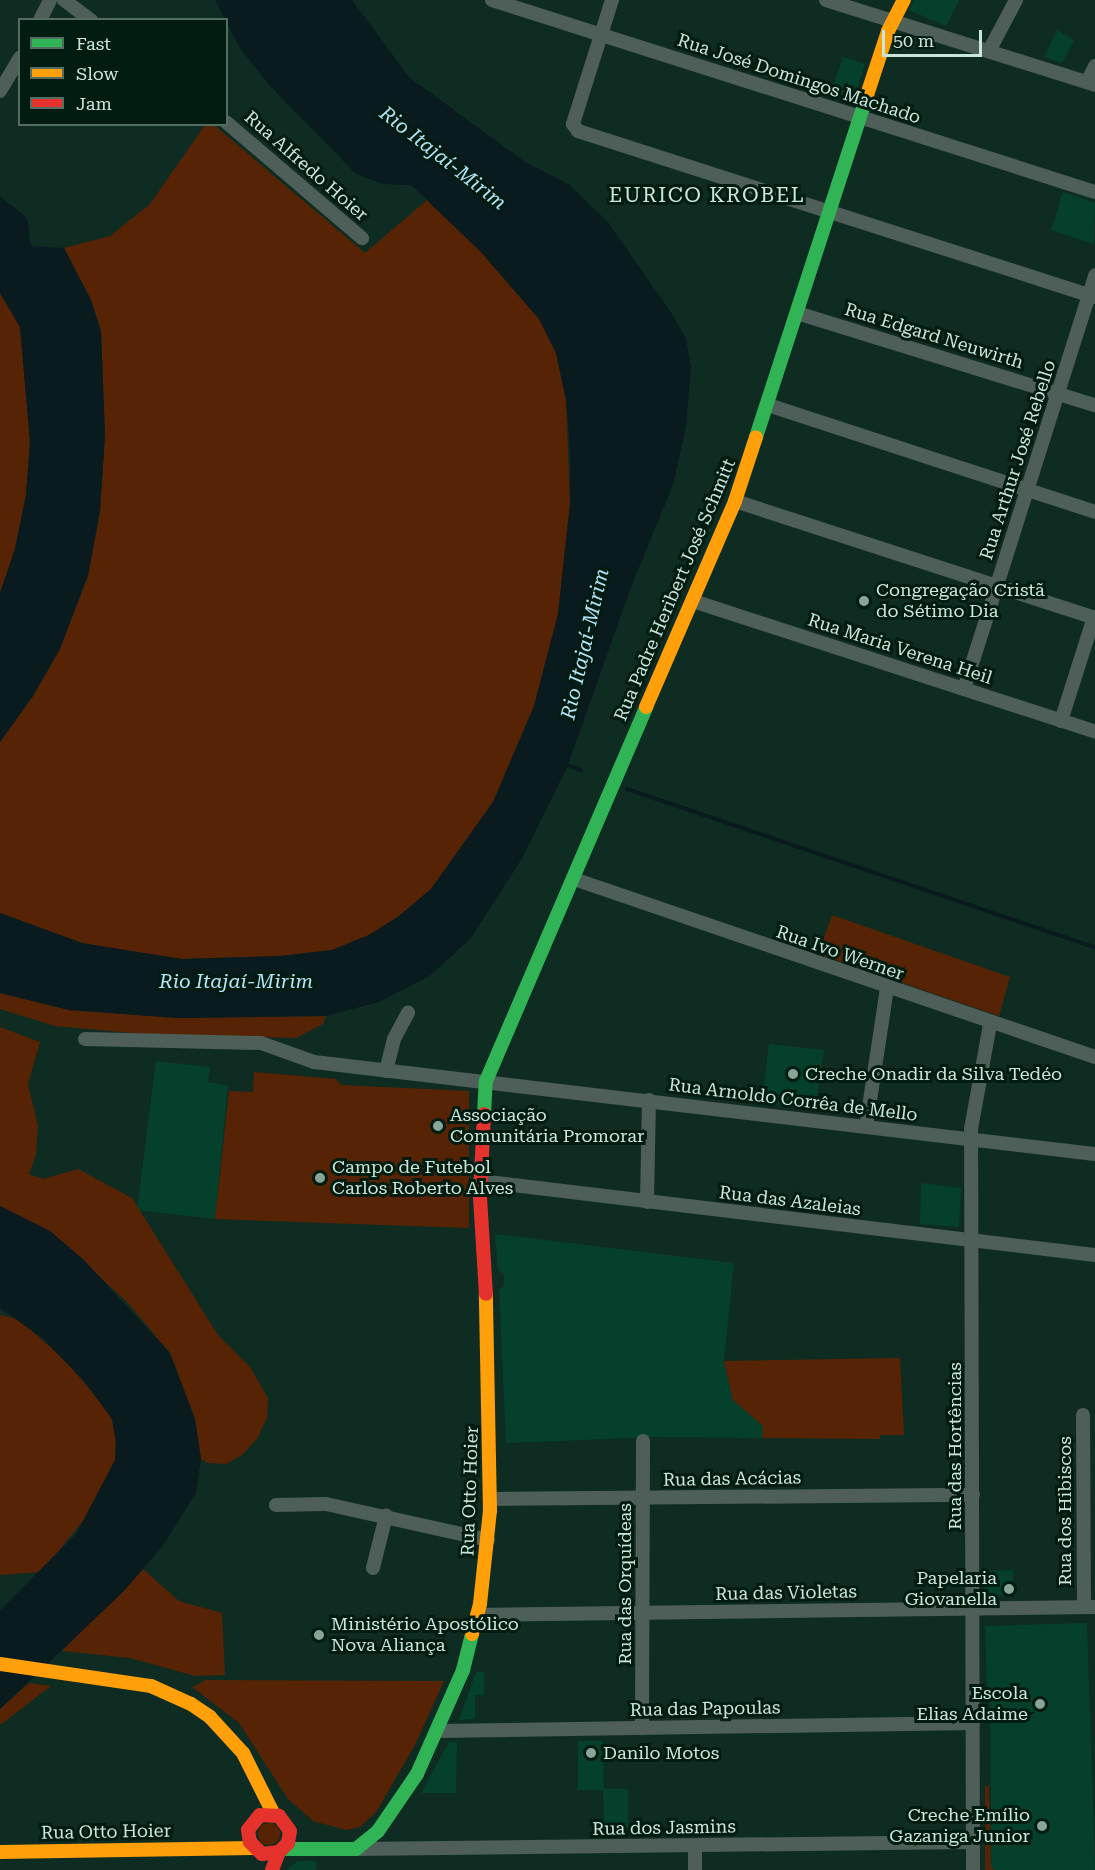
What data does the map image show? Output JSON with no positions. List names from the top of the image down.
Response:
{
  "streets": {
    "street": [
      "Rua José Domingos Machado",
      "Rua Alfredo Hoier",
      "Rua Edgard Neuwirth",
      "Rua Arthur José Rebello",
      "Rua Padre Heribert José Schmitt",
      "Rua Maria Verena Heil",
      "Rua Ivo Werner",
      "Rua Arnoldo Corrêa de Mello",
      "Rua das Azaleias",
      "Rua das Hortências",
      "Rua das Acácias",
      "Rua Otto Hoier",
      "Rua dos Hibiscos",
      "Rua das Orquídeas",
      "Rua das Violetas",
      "Rua das Papoulas",
      "Rua dos Jasmins"
    ]
  },
  "crossings": [
    ["Rua José Domingos Machado", "Rua Padre Heribert José Schmitt"],
    ["Rua Edgard Neuwirth", "Rua Arthur José Rebello"],
    ["Rua Edgard Neuwirth", "Rua Padre Heribert José Schmitt"],
    ["Rua Arthur José Rebello", "Rua Maria Verena Heil"],
    ["Rua Padre Heribert José Schmitt", "Rua Maria Verena Heil"],
    ["Rua Padre Heribert José Schmitt", "Rua Ivo Werner"],
    ["Rua Padre Heribert José Schmitt", "Rua Arnoldo Corrêa de Mello"],
    ["Rua Padre Heribert José Schmitt", "Rua Otto Hoier"],
    ["Rua Ivo Werner", "Rua das Hortências"],
    ["Rua Arnoldo Corrêa de Mello", "Rua das Hortências"],
    ["Rua Arnoldo Corrêa de Mello", "Rua Otto Hoier"],
    ["Rua das Azaleias", "Rua das Hortências"],
    ["Rua das Azaleias", "Rua Otto Hoier"],
    ["Rua das Hortências", "Rua das Acácias"],
    ["Rua das Hortências", "Rua das Violetas"],
    ["Rua das Hortências", "Rua das Papoulas"],
    ["Rua das Hortências", "Rua dos Jasmins"],
    ["Rua das Acácias", "Rua Otto Hoier"],
    ["Rua das Acácias", "Rua das Orquídeas"],
    ["Rua Otto Hoier", "Rua das Violetas"],
    ["Rua Otto Hoier", "Rua das Papoulas"],
    ["Rua Otto Hoier", "Rua dos Jasmins"],
    ["Rua dos Hibiscos", "Rua das Violetas"],
    ["Rua das Orquídeas", "Rua das Violetas"],
    ["Rua das Orquídeas", "Rua das Papoulas"]
  ],
  "districts": ["EURICO KROBEL"],
  "water": ["Rio Itajaí-Mirim"],
  "places": [
    "Congregação Cristã do Sétimo Dia",
    "Creche Onadir da Silva Tedéo",
    "Associação Comunitária Promorar",
    "Campo de Futebol Carlos Roberto Alves",
    "Papelaria Giovanella",
    "Ministério Apostólico Nova Aliança",
    "Escola Elias Adaime",
    "Danilo Motos",
    "Creche Emílio Gazaniga Junior"
  ],
  "legend": ["Fast", "Slow", "Jam"],
  "scale_bar": "50 m"
}
